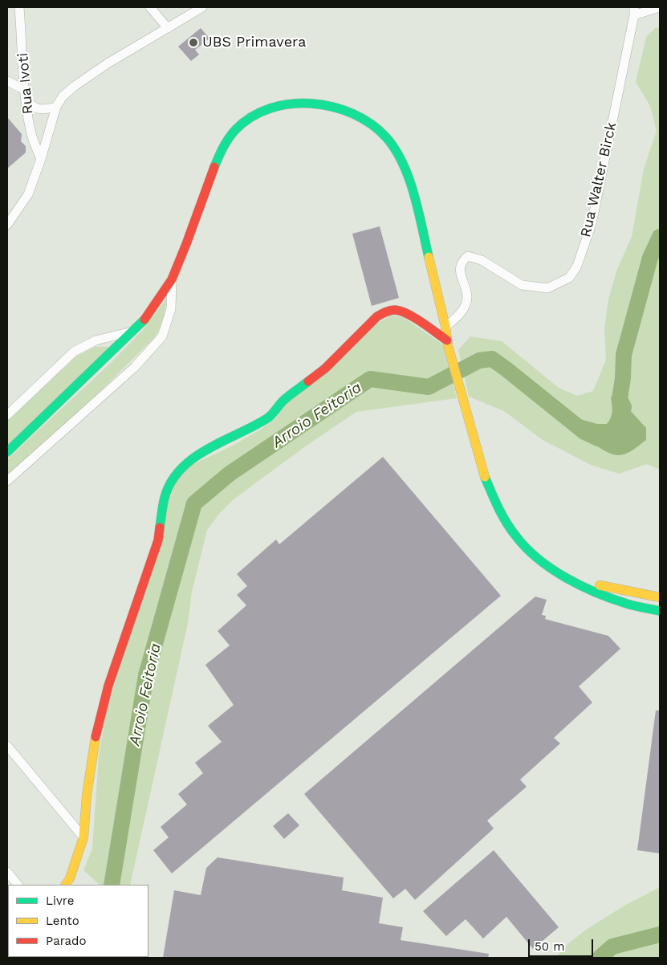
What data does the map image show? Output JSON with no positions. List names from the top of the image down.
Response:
{
  "streets": {
    "street": ["Rua Ivoti", "Rua Walter Birck"]
  },
  "water": ["Arroio Feitoria"],
  "places": ["UBS Primavera"],
  "legend": ["Livre", "Lento", "Parado"],
  "scale_bar": "50 m"
}
